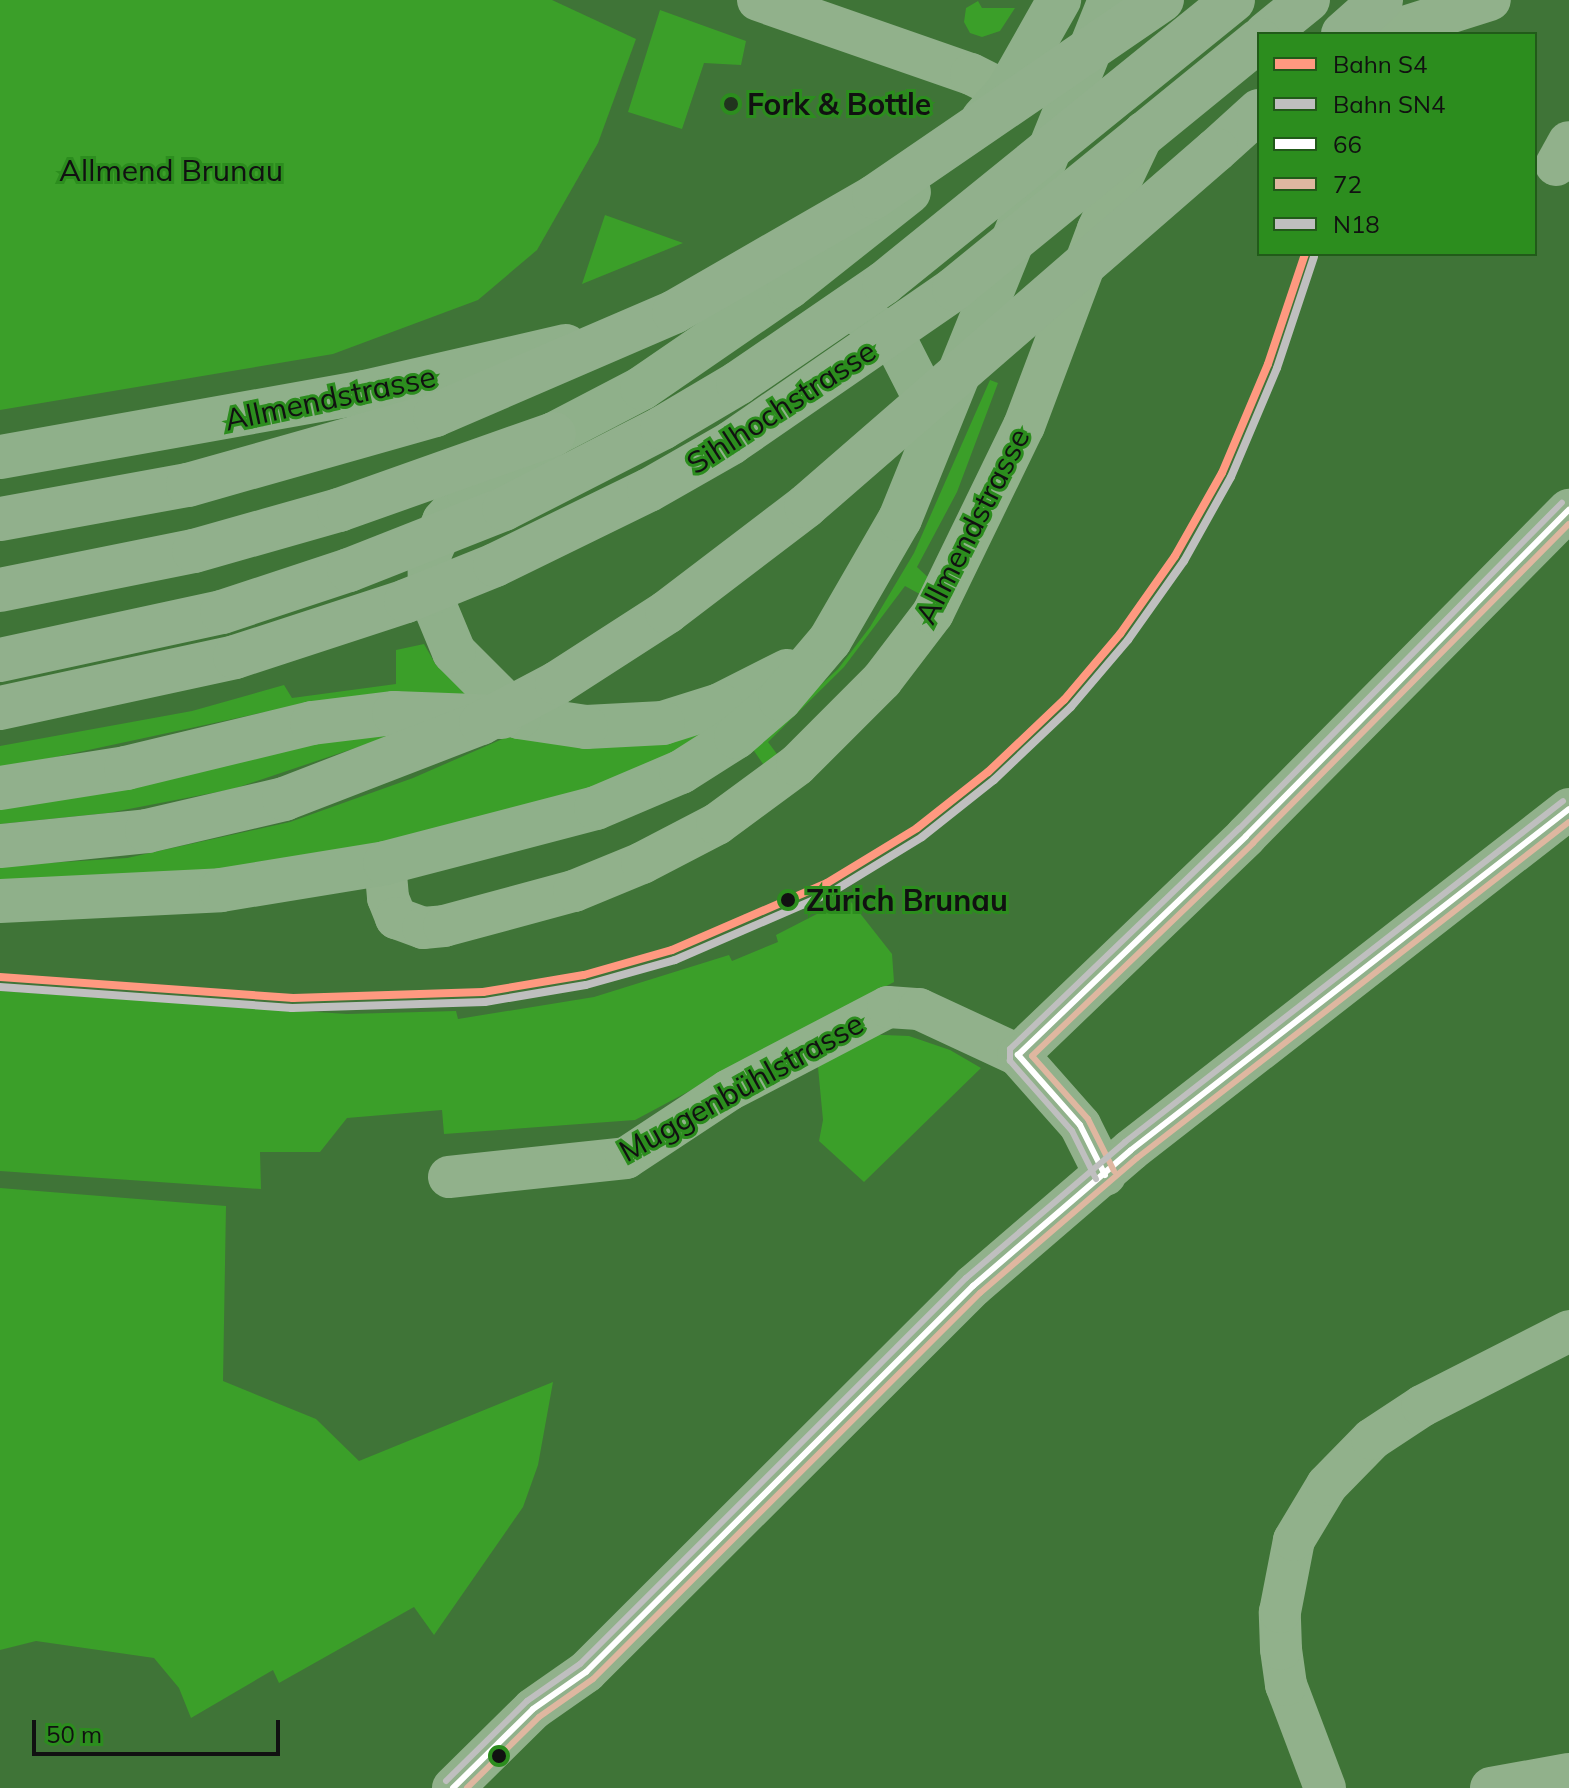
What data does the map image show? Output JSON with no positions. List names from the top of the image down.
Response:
{
  "streets": {
    "highway": ["Sihlhochstrasse"],
    "main road": ["Allmendstrasse"],
    "street": ["Muggenbühlstrasse"]
  },
  "parks": ["Allmend Brunau"],
  "places": ["Fork & Bottle", "Zürich Brunau"],
  "lines": [
    "rail line S4",
    "rail line SN4",
    "transit line N18",
    "transit line 66",
    "transit line 72"
  ],
  "legend": [
    "Bahn S4",
    "Bahn SN4",
    "66",
    "72",
    "N18"
  ],
  "scale_bar": "50 m"
}
